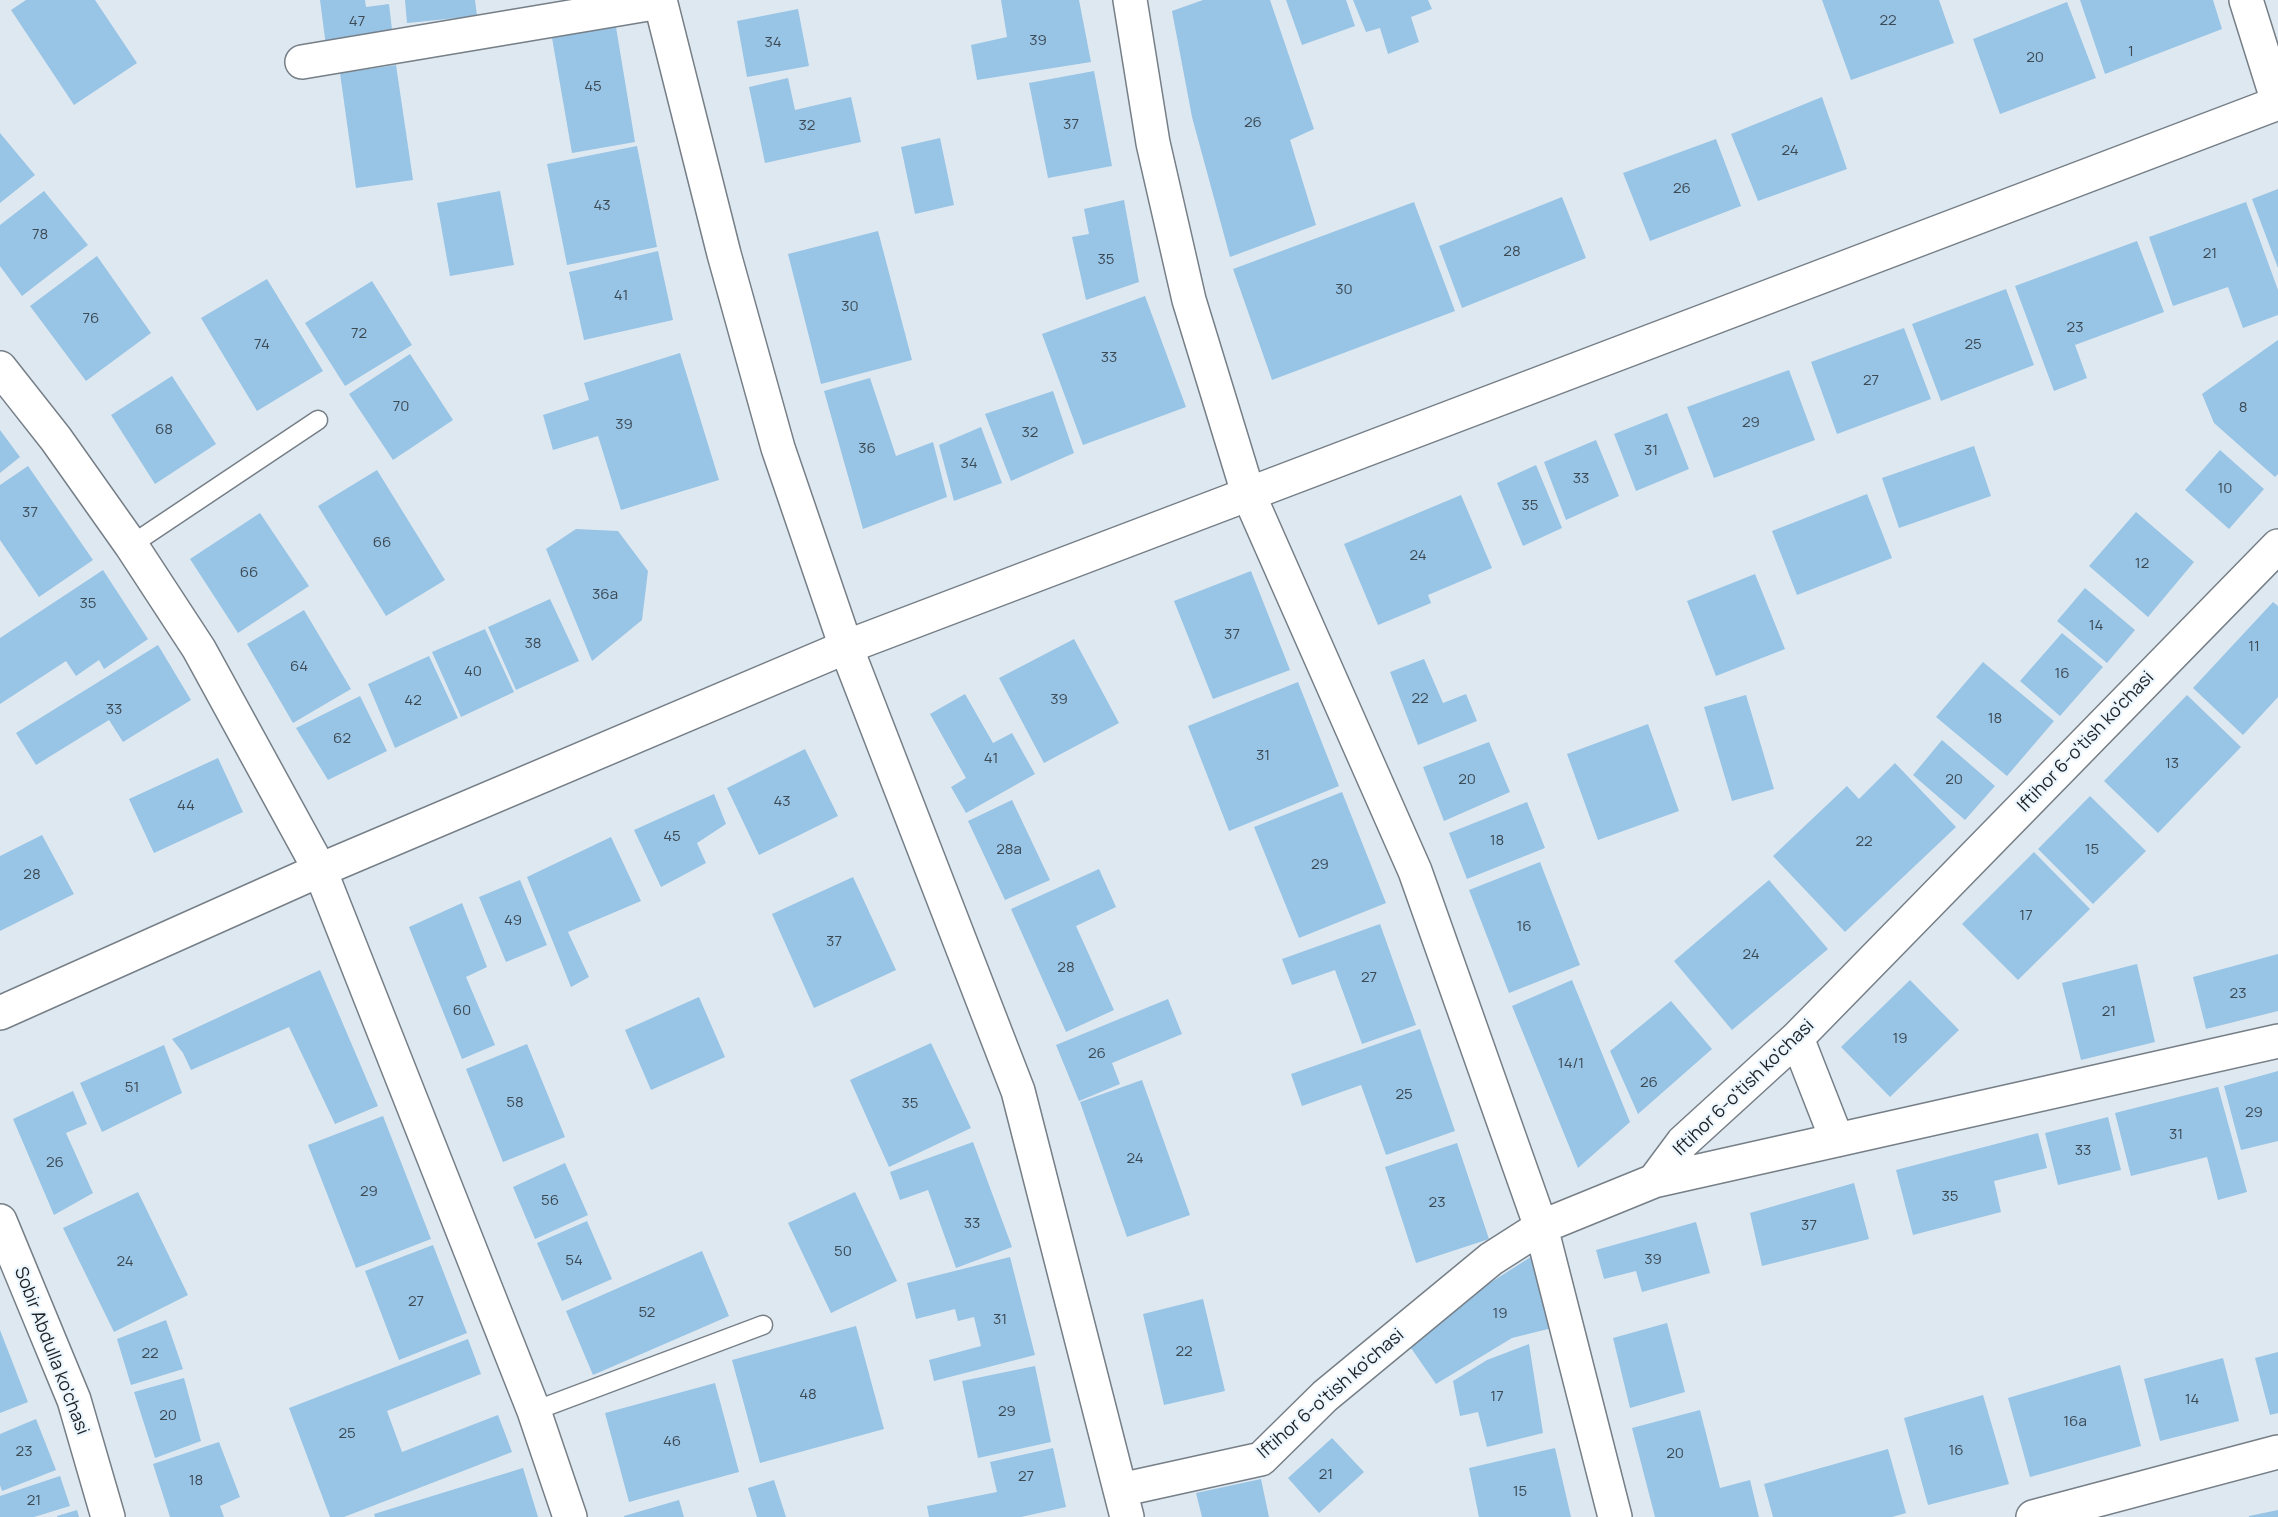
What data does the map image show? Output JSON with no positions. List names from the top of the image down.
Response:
{
  "streets": {
    "street": ["Iftihor 6-o'tish ko'chasi", "Sobir Abdulla ko'chasi"]
  },
  "house_numbers": [
    "22",
    "47",
    "39",
    "34",
    "1",
    "20",
    "45",
    "26",
    "37",
    "32",
    "24",
    "26",
    "43",
    "78",
    "28",
    "21",
    "35",
    "30",
    "41",
    "30",
    "76",
    "23",
    "72",
    "74",
    "25",
    "33",
    "27",
    "70",
    "8",
    "29",
    "39",
    "68",
    "32",
    "36",
    "31",
    "34",
    "33",
    "10",
    "35",
    "37",
    "66",
    "24",
    "12",
    "66",
    "36а",
    "35",
    "14",
    "37",
    "38",
    "11",
    "64",
    "40",
    "16",
    "22",
    "39",
    "42",
    "33",
    "18",
    "62",
    "31",
    "41",
    "13",
    "20",
    "20",
    "43",
    "44",
    "45",
    "18",
    "22",
    "28a",
    "15",
    "29",
    "28",
    "17",
    "49",
    "16",
    "37",
    "24",
    "28",
    "27",
    "23",
    "60",
    "21",
    "19",
    "26",
    "14/1",
    "26",
    "51",
    "25",
    "58",
    "35",
    "29",
    "31",
    "33",
    "24",
    "26",
    "29",
    "35",
    "56",
    "23",
    "33",
    "37",
    "50",
    "39",
    "54",
    "24",
    "27",
    "52",
    "19",
    "31",
    "22",
    "22",
    "48",
    "17",
    "14",
    "29",
    "20",
    "16a",
    "25",
    "46",
    "16",
    "23",
    "20",
    "21",
    "27",
    "18",
    "15",
    "21"
  ]
}
